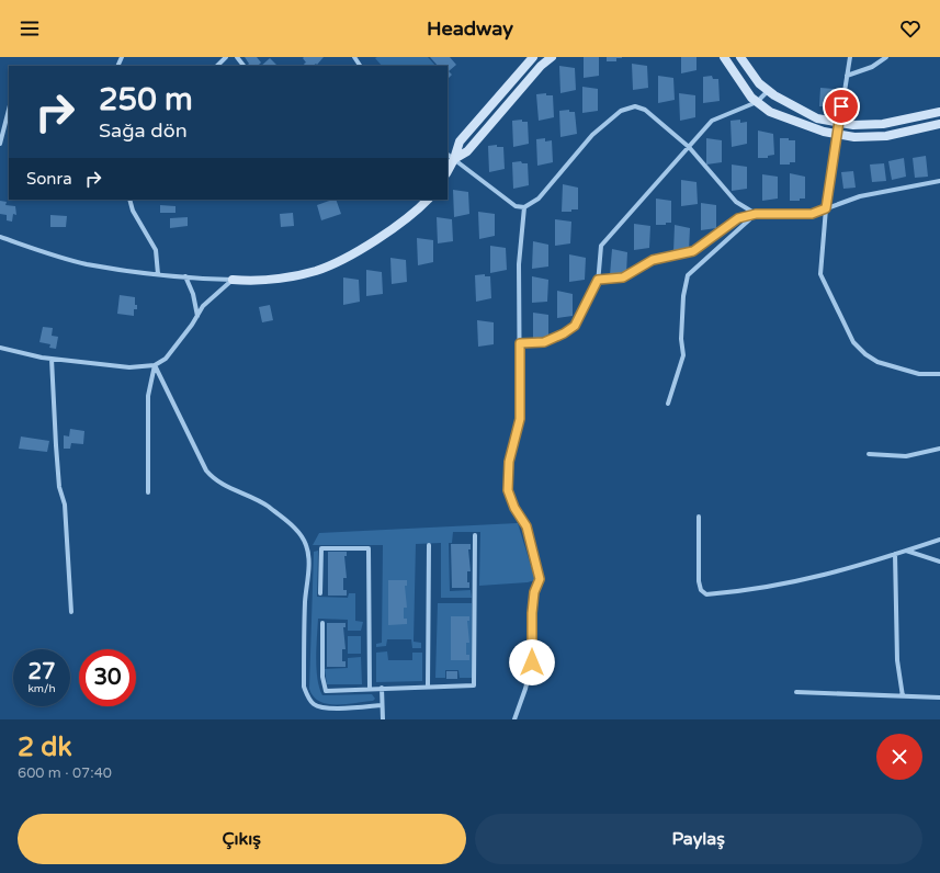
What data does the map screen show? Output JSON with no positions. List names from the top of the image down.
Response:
{
  "page": {
    "header": "Headway",
    "turn": ["250 m", "Sağa dön"],
    "then": "Sonra",
    "speed": "27 km/h",
    "limit": "30",
    "heading": ["2 dk", "600 m · 07:40"],
    "buttons": ["Çıkış", "Paylaş"]
  }
}
